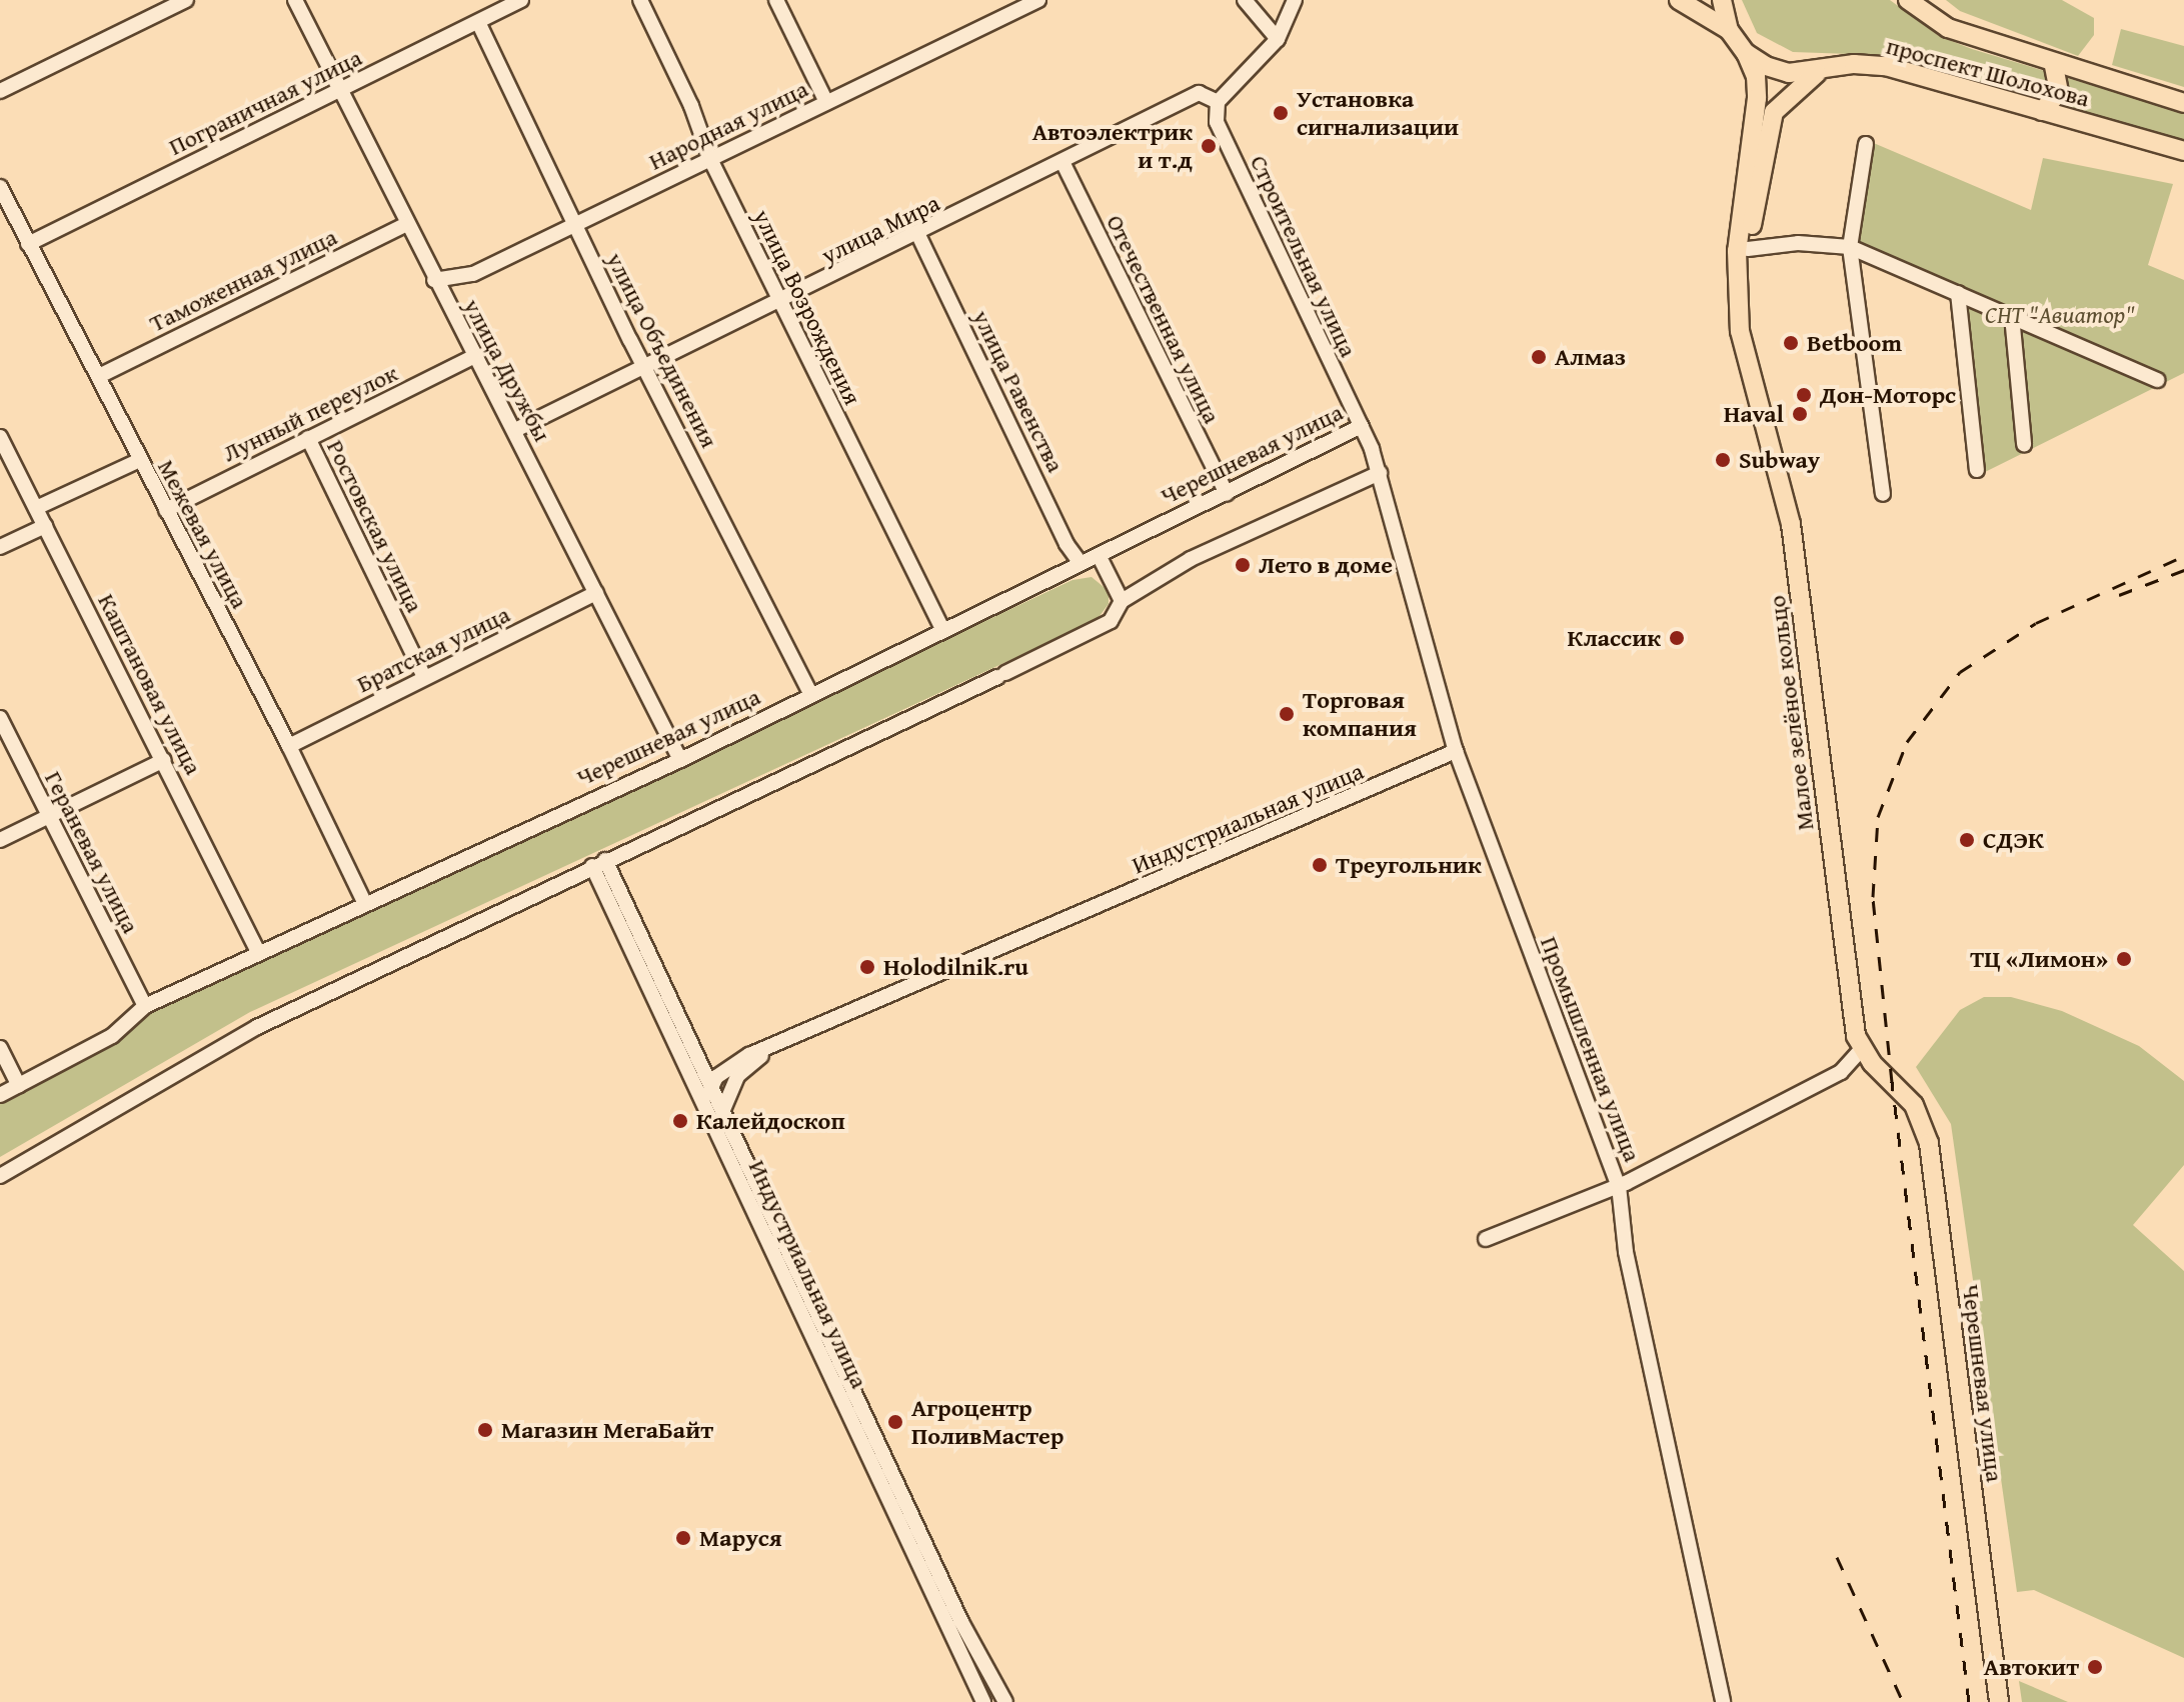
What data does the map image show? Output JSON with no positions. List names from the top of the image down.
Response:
{
  "streets": {
    "main road": ["проспект Шолохова", "Черешневая улица", "Малое зелёное кольцо"],
    "street": [
      "Пограничная улица",
      "Народная улица",
      "улица Мира",
      "Строительная улица",
      "Таможенная улица",
      "улица Возрождения",
      "Отечественная улица",
      "улица Объединения",
      "улица Дружбы",
      "улица Равенства",
      "Лунный переулок",
      "Ростовская улица",
      "Межевая улица",
      "Братская улица",
      "Каштановая улица",
      "Индустриальная улица",
      "Гераневая улица",
      "Промышленная улица"
    ]
  },
  "crossings": [
    ["проспект Шолохова", "Малое зелёное кольцо"],
    ["Пограничная улица", "улица Объединения"],
    ["Пограничная улица", "улица Дружбы"],
    ["Пограничная улица", "Межевая улица"],
    ["Народная улица", "улица Возрождения"],
    ["Народная улица", "улица Объединения"],
    ["Народная улица", "улица Дружбы"],
    ["улица Мира", "Строительная улица"],
    ["улица Мира", "улица Возрождения"],
    ["улица Мира", "Отечественная улица"],
    ["улица Мира", "улица Объединения"],
    ["улица Мира", "улица Дружбы"],
    ["улица Мира", "улица Равенства"],
    ["Строительная улица", "Черешневая улица"],
    ["Строительная улица", "Промышленная улица"],
    ["Таможенная улица", "улица Дружбы"],
    ["Таможенная улица", "Межевая улица"],
    ["улица Возрождения", "Черешневая улица"],
    ["Отечественная улица", "Черешневая улица"],
    ["улица Объединения", "Черешневая улица"],
    ["улица Дружбы", "Лунный переулок"],
    ["улица Дружбы", "Черешневая улица"],
    ["улица Дружбы", "Братская улица"],
    ["улица Равенства", "Черешневая улица"],
    ["Лунный переулок", "Ростовская улица"],
    ["Лунный переулок", "Межевая улица"],
    ["Черешневая улица", "Межевая улица"],
    ["Черешневая улица", "Каштановая улица"],
    ["Черешневая улица", "Малое зелёное кольцо"],
    ["Черешневая улица", "Гераневая улица"],
    ["Черешневая улица", "Промышленная улица"],
    ["Ростовская улица", "Братская улица"],
    ["Межевая улица", "Братская улица"],
    ["Индустриальная улица", "Промышленная улица"]
  ],
  "parks": ["СНТ \"Авиатор\""],
  "places": [
    "Установка сигнализации",
    "Автоэлектрик и т.д",
    "Betboom",
    "Алмаз",
    "Дон-Моторс",
    "Haval",
    "Subway",
    "Лето в доме",
    "Классик",
    "Торговая компания",
    "СДЭК",
    "Треугольник",
    "ТЦ «Лимон»",
    "Holodilnik.ru",
    "Калейдоскоп",
    "Агроцентр ПоливМастер",
    "Магазин МегаБайт",
    "Маруся",
    "Автокит"
  ]
}
